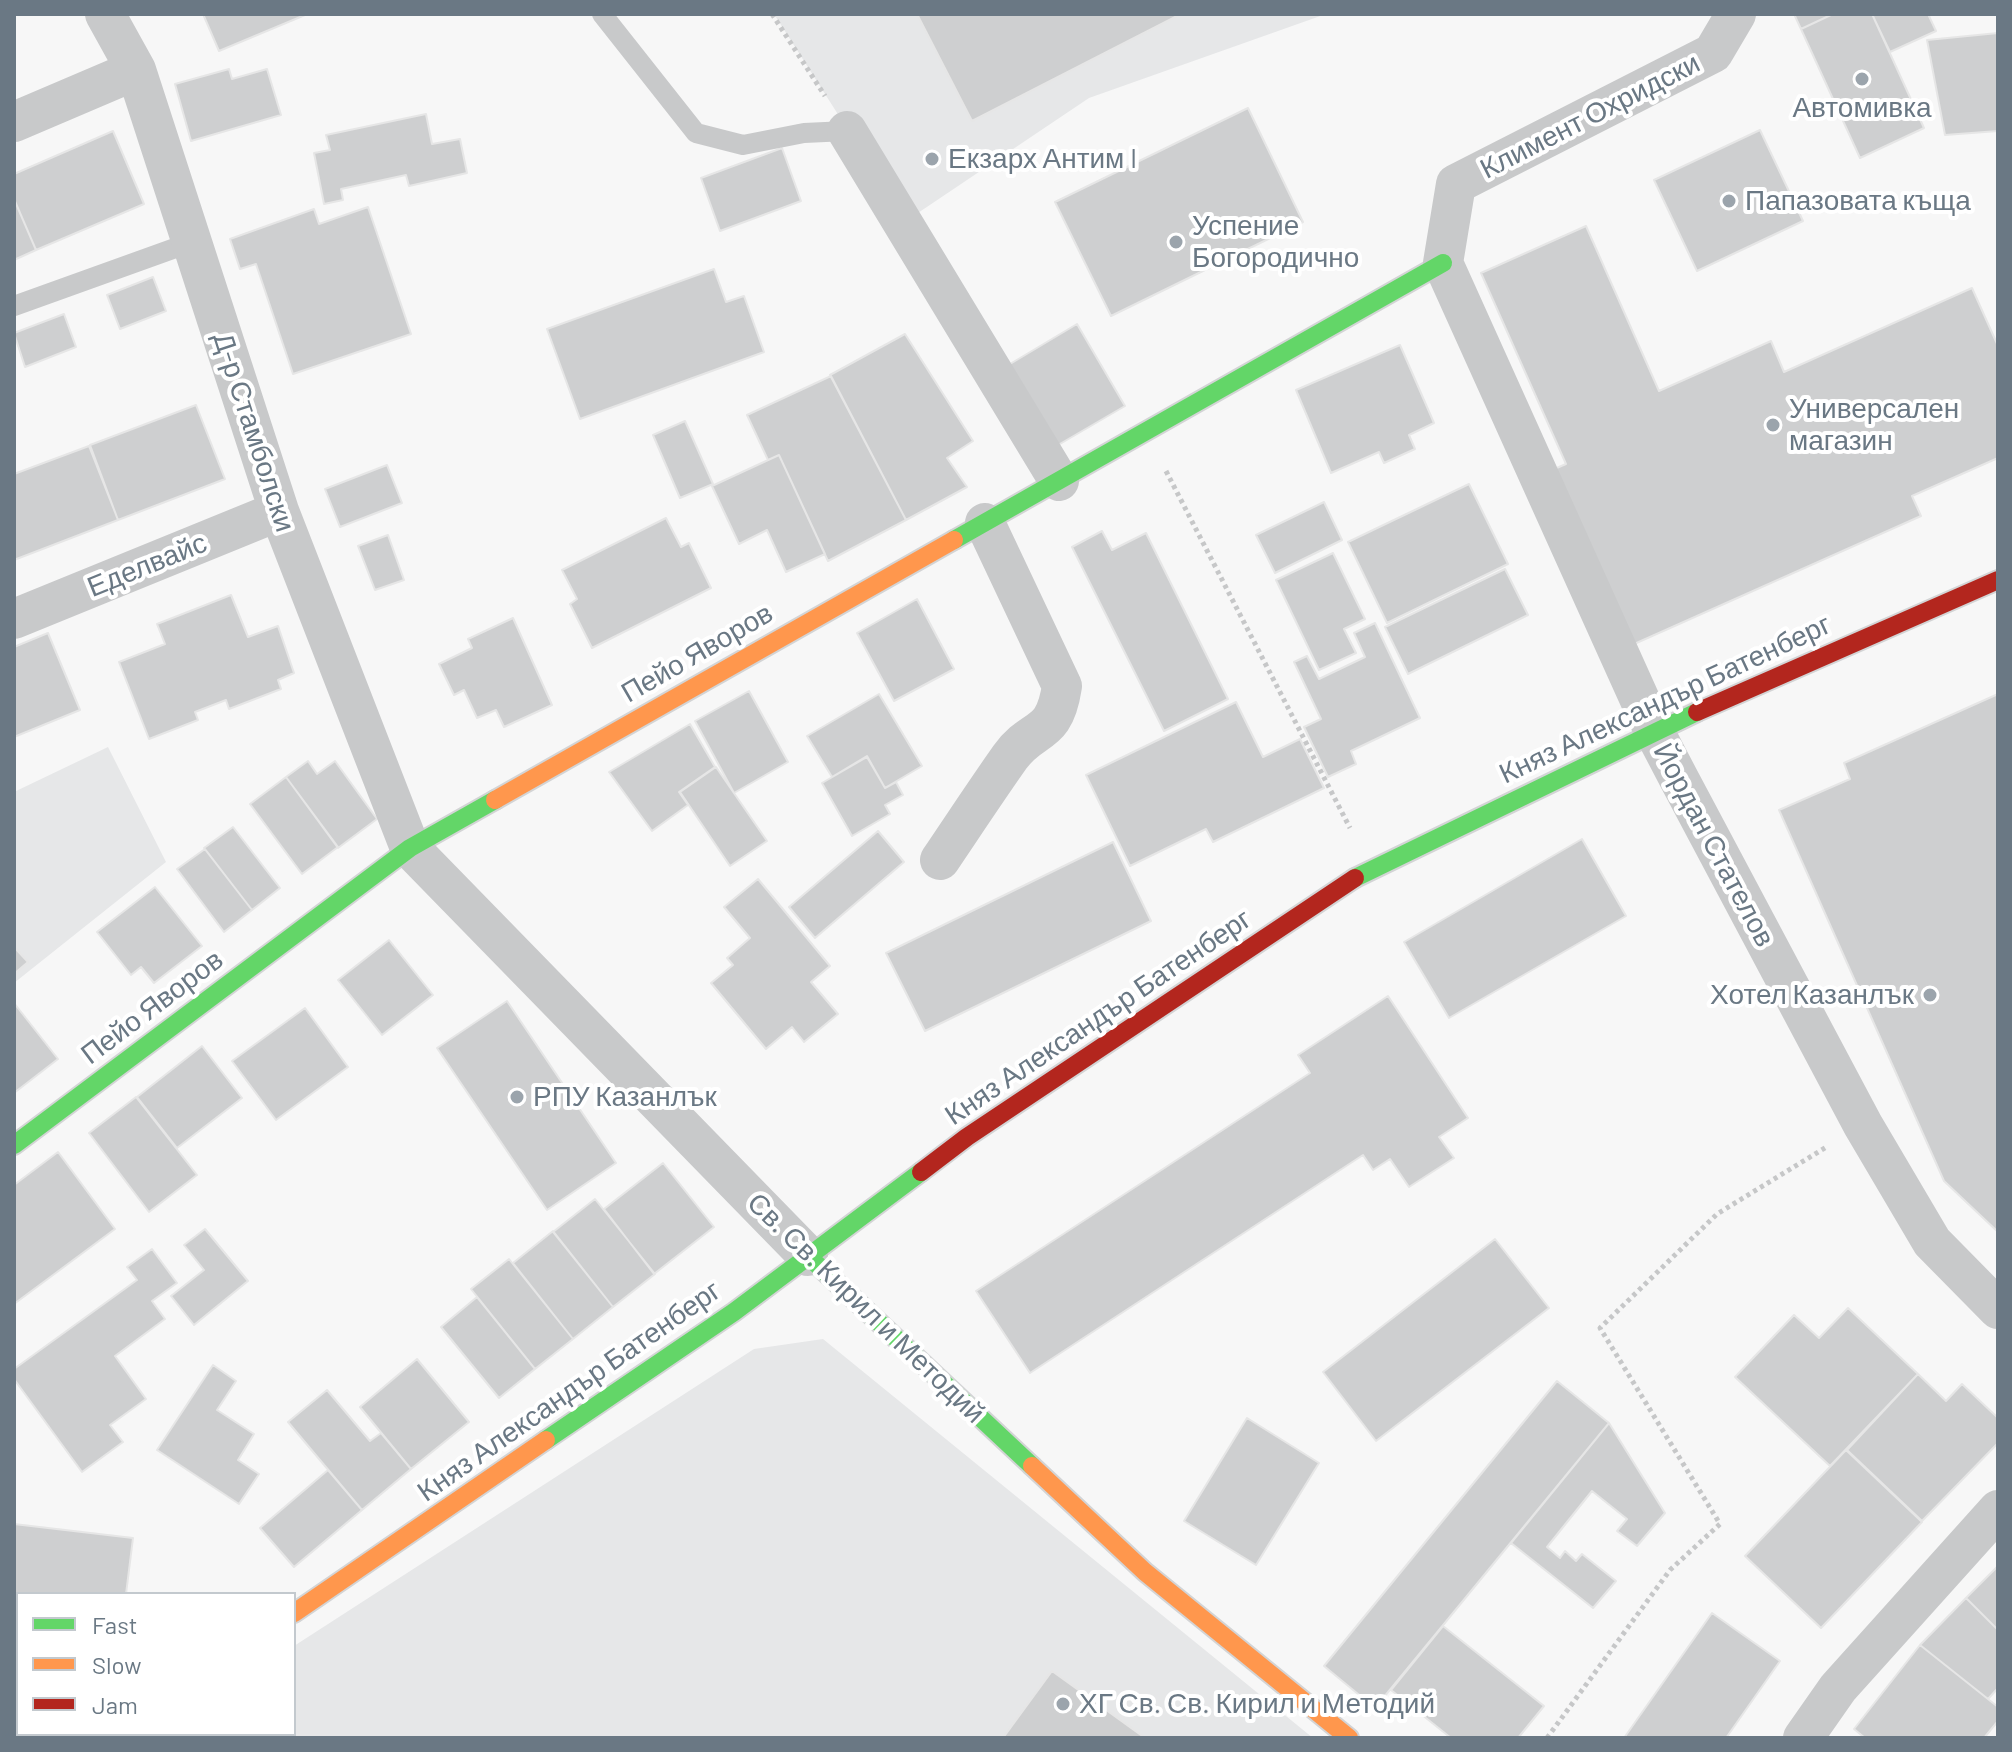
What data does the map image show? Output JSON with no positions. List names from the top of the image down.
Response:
{
  "streets": {
    "main road": ["Пейо Яворов", "Княз Александър Батенберг", "Св. Св. Кирил и Методий"],
    "street": [
      "Климент Охридски",
      "Д-р Стамболски",
      "Еделвайс",
      "Йордан Стателов"
    ]
  },
  "crossings": [
    ["Климент Охридски", "Пейо Яворов"],
    ["Климент Охридски", "Йордан Стателов"],
    ["Д-р Стамболски", "Еделвайс"],
    ["Д-р Стамболски", "Пейо Яворов"],
    ["Д-р Стамболски", "Св. Св. Кирил и Методий"],
    ["Пейо Яворов", "Йордан Стателов"],
    ["Пейо Яворов", "Св. Св. Кирил и Методий"],
    ["Княз Александър Батенберг", "Йордан Стателов"],
    ["Княз Александър Батенберг", "Св. Св. Кирил и Методий"]
  ],
  "places": [
    "Автомивка",
    "Екзарх Антим I",
    "Папазовата къща",
    "Успение Богородично",
    "Универсален магазин",
    "Хотел Казанлък",
    "РПУ Казанлък",
    "ХГ Св. Св. Кирил и Методий"
  ],
  "legend": ["Fast", "Slow", "Jam"]
}
